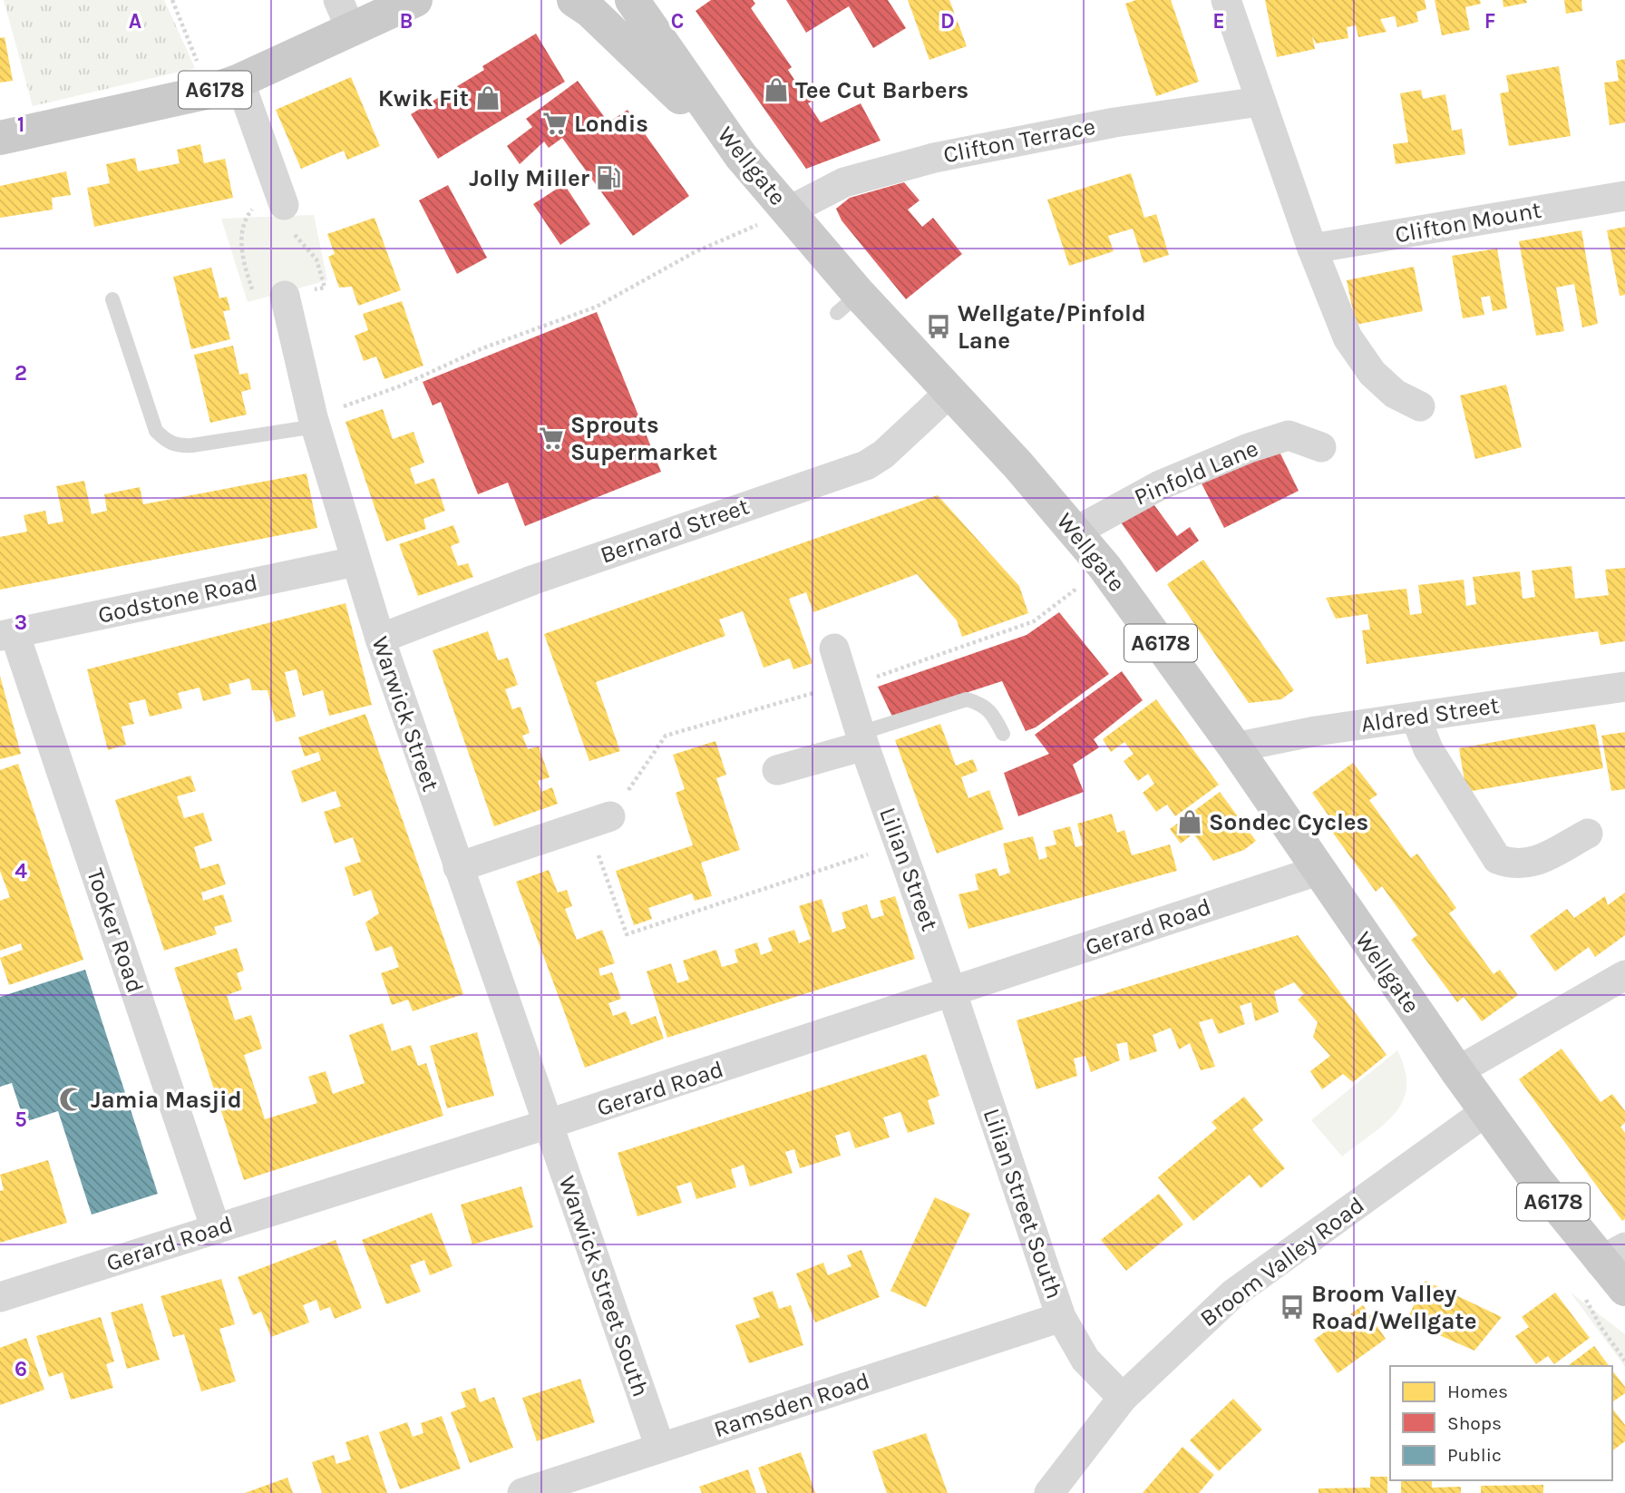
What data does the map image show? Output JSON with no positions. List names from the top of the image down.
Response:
{
  "streets": {
    "main road": ["A6178", "Wellgate"],
    "street": [
      "Clifton Terrace",
      "Clifton Mount",
      "Pinfold Lane",
      "Bernard Street",
      "Godstone Road",
      "Warwick Street",
      "Aldred Street",
      "Lilian Street",
      "Gerard Road",
      "Tooker Road",
      "Lilian Street South",
      "Broom Valley Road",
      "Warwick Street South",
      "Ramsden Road"
    ]
  },
  "crossings": [
    ["A6178", "Wellgate"],
    ["Clifton Terrace", "Wellgate"],
    ["Wellgate", "Pinfold Lane"],
    ["Wellgate", "Bernard Street"],
    ["Wellgate", "Aldred Street"],
    ["Wellgate", "Gerard Road"],
    ["Wellgate", "Broom Valley Road"],
    ["Bernard Street", "Warwick Street"],
    ["Godstone Road", "Warwick Street"],
    ["Godstone Road", "Tooker Road"],
    ["Warwick Street", "Gerard Road"],
    ["Warwick Street", "Warwick Street South"],
    ["Lilian Street", "Gerard Road"],
    ["Lilian Street", "Lilian Street South"],
    ["Gerard Road", "Tooker Road"],
    ["Gerard Road", "Lilian Street South"],
    ["Gerard Road", "Warwick Street South"],
    ["Lilian Street South", "Broom Valley Road"],
    ["Lilian Street South", "Ramsden Road"],
    ["Warwick Street South", "Ramsden Road"]
  ],
  "places": {
    "shop": ["Tee Cut Barbers", "Kwik Fit", "Sondec Cycles"],
    "supermarket": ["Londis", "Sprouts Supermarket"],
    "fuel station": ["Jolly Miller"],
    "bus stop": ["Wellgate/Pinfold Lane", "Broom Valley Road/Wellgate"],
    "mosque": ["Jamia Masjid"]
  },
  "legend": ["Homes", "Shops", "Public"],
  "grid": {
    "columns": [
      "A",
      "B",
      "C",
      "D",
      "E",
      "F"
    ],
    "rows": [
      "1",
      "2",
      "3",
      "4",
      "5",
      "6"
    ]
  }
}
